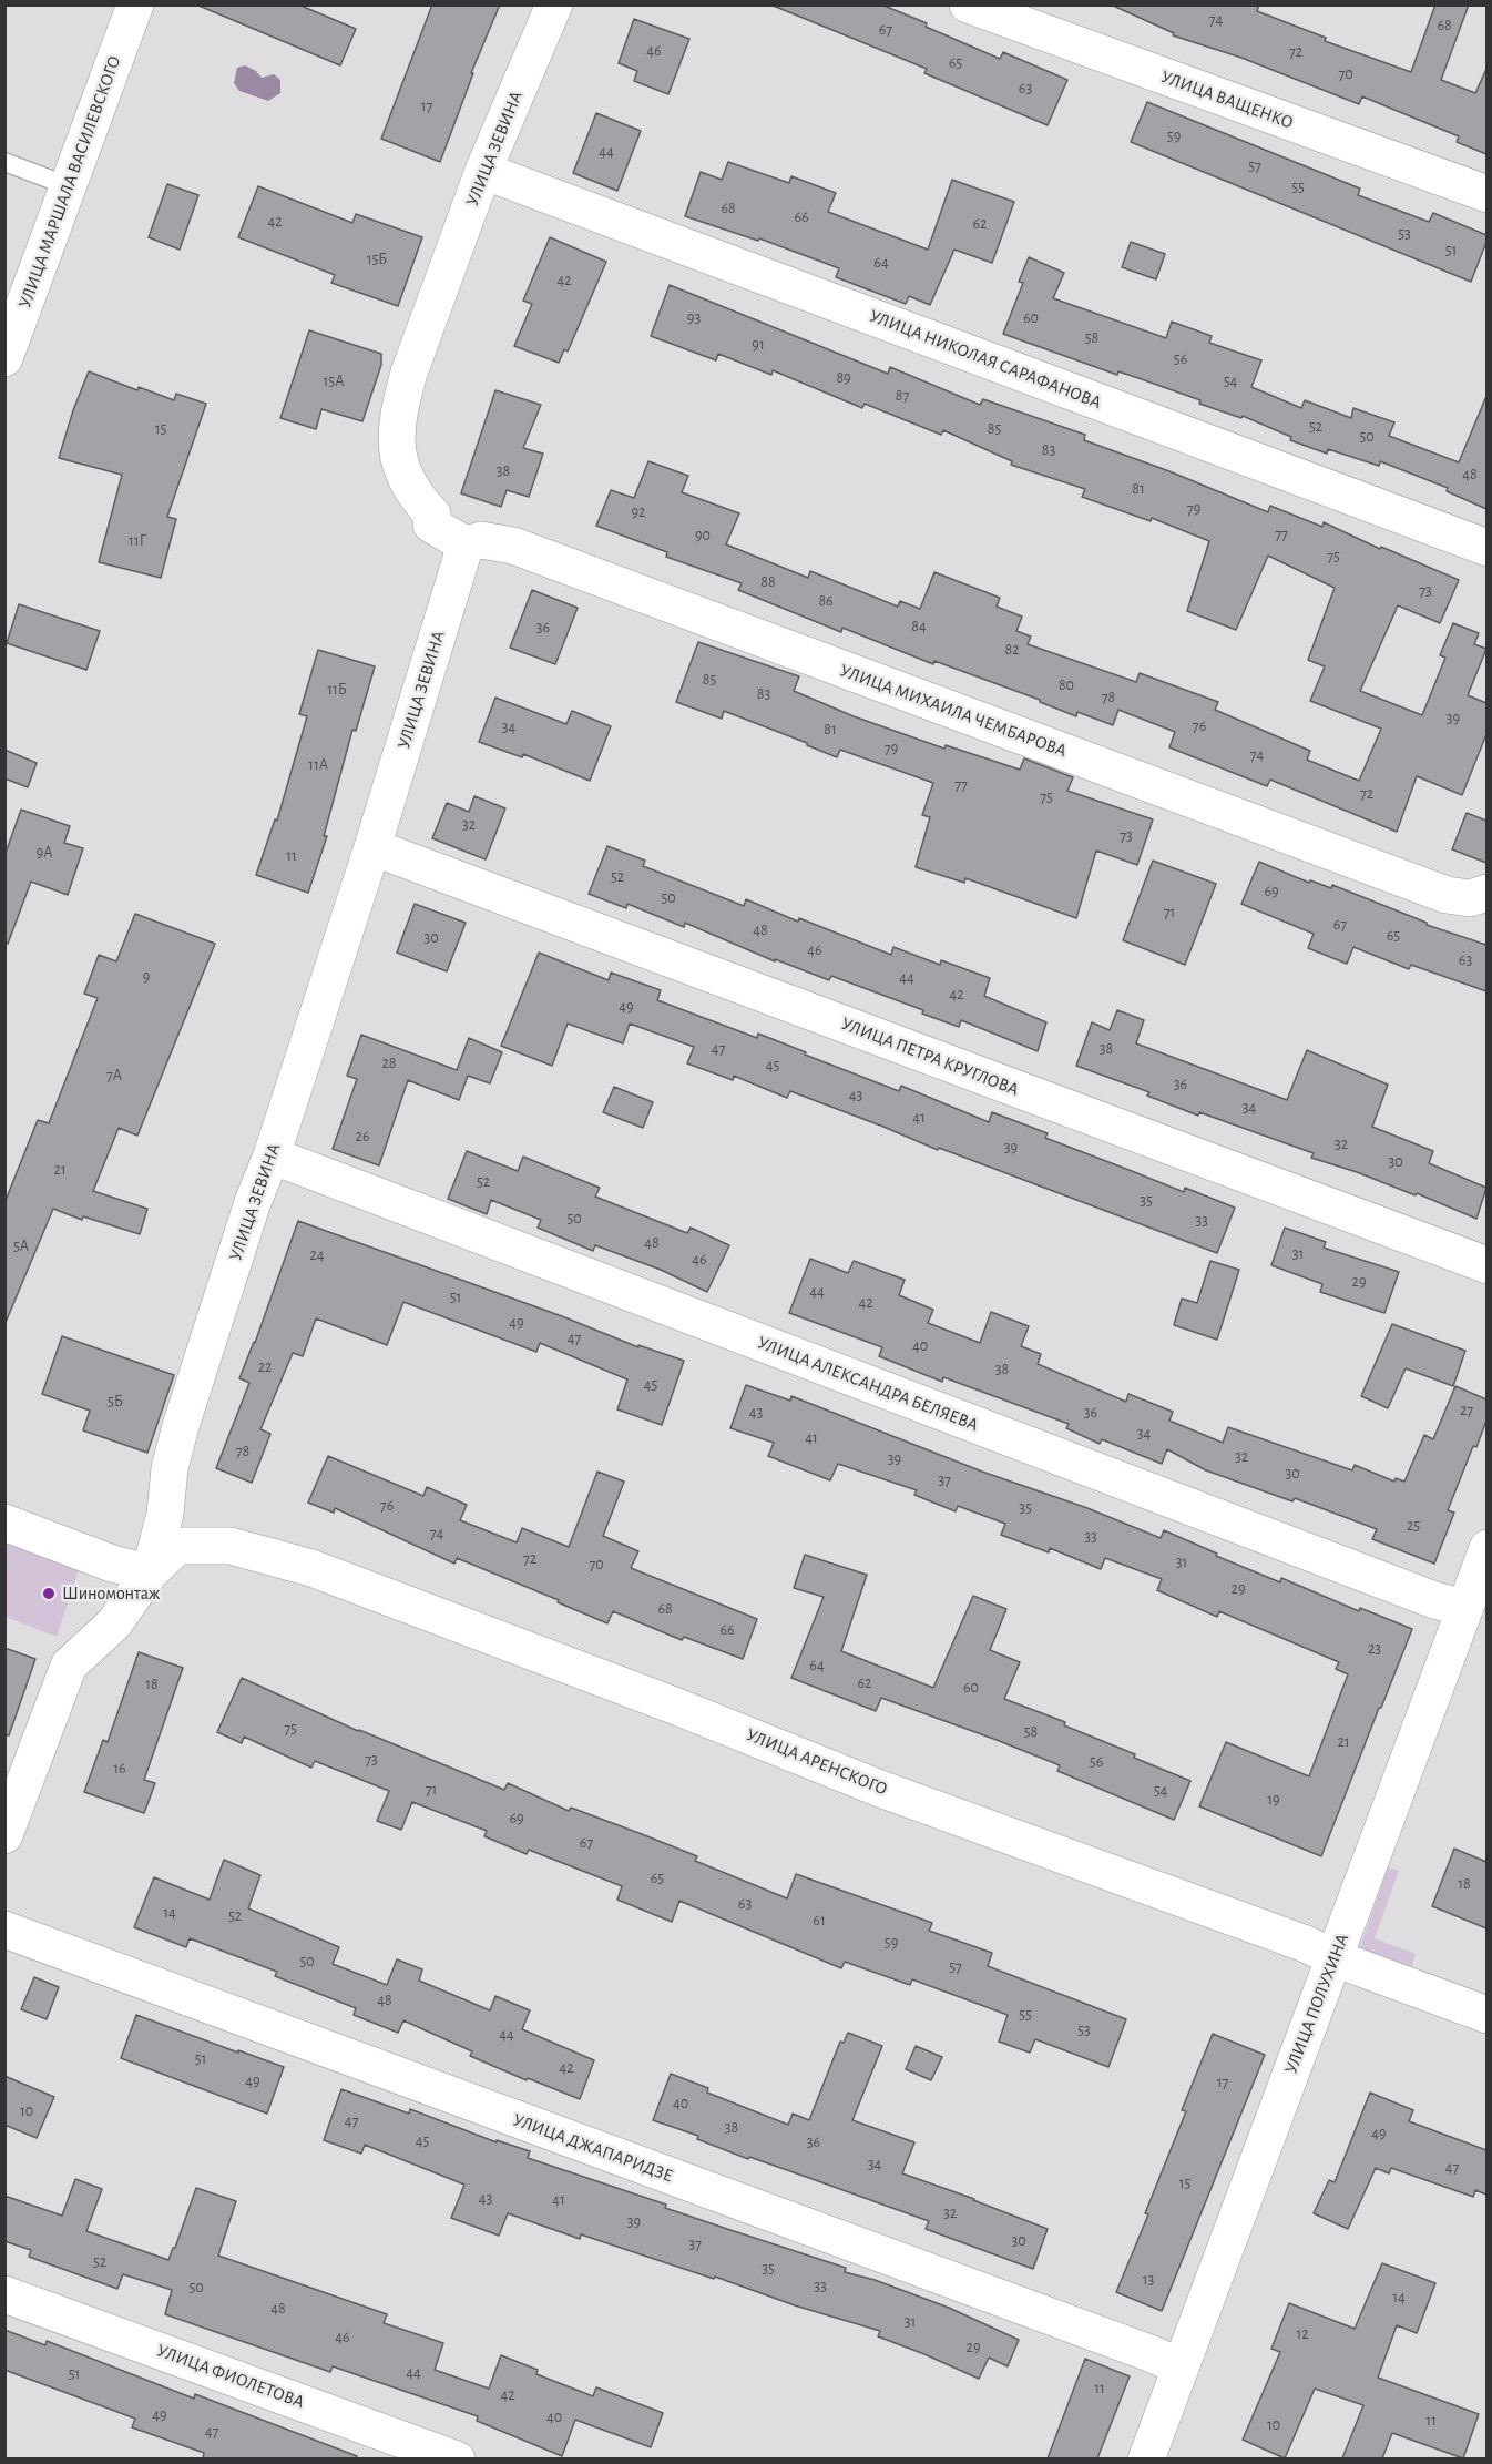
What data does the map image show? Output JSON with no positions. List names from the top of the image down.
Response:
{
  "streets": {
    "street": [
      "УЛИЦА ВАЩЕНКО",
      "УЛИЦА ЗЕВИНА",
      "УЛИЦА МАРШАЛА ВАСИЛЕВСКОГО",
      "УЛИЦА НИКОЛАЯ САРАФАНОВА",
      "УЛИЦА МИХАИЛА ЧЕМБАРОВА",
      "УЛИЦА ПЕТРА КРУГЛОВА",
      "УЛИЦА АЛЕКСАНДРА БЕЛЯЕВА",
      "УЛИЦА АРЕНСКОГО",
      "УЛИЦА ПОЛУХИНА",
      "УЛИЦА ДЖАПАРИДЗЕ",
      "УЛИЦА ФИОЛЕТОВА"
    ]
  },
  "crossings": [
    ["УЛИЦА ЗЕВИНА", "УЛИЦА НИКОЛАЯ САРАФАНОВА"],
    ["УЛИЦА ЗЕВИНА", "УЛИЦА МИХАИЛА ЧЕМБАРОВА"],
    ["УЛИЦА ЗЕВИНА", "УЛИЦА ПЕТРА КРУГЛОВА"],
    ["УЛИЦА ЗЕВИНА", "УЛИЦА АЛЕКСАНДРА БЕЛЯЕВА"],
    ["УЛИЦА ЗЕВИНА", "УЛИЦА АРЕНСКОГО"],
    ["УЛИЦА АЛЕКСАНДРА БЕЛЯЕВА", "УЛИЦА ПОЛУХИНА"],
    ["УЛИЦА АРЕНСКОГО", "УЛИЦА ПОЛУХИНА"],
    ["УЛИЦА ПОЛУХИНА", "УЛИЦА ДЖАПАРИДЗЕ"]
  ],
  "places": ["Шиномонтаж"],
  "house_numbers": [
    "74",
    "68",
    "67",
    "46",
    "72",
    "65",
    "70",
    "63",
    "17",
    "59",
    "44",
    "57",
    "55",
    "68",
    "66",
    "42",
    "62",
    "53",
    "51",
    "15Б",
    "64",
    "42",
    "93",
    "60",
    "58",
    "91",
    "56",
    "89",
    "15А",
    "54",
    "87",
    "52",
    "15",
    "85",
    "50",
    "83",
    "38",
    "48",
    "81",
    "79",
    "92",
    "77",
    "90",
    "11Г",
    "75",
    "88",
    "73",
    "86",
    "84",
    "36",
    "82",
    "85",
    "80",
    "11Б",
    "83",
    "78",
    "39",
    "76",
    "34",
    "81",
    "79",
    "74",
    "11А",
    "77",
    "72",
    "75",
    "32",
    "73",
    "9А",
    "11",
    "52",
    "69",
    "50",
    "71",
    "67",
    "48",
    "65",
    "30",
    "46",
    "63",
    "9",
    "44",
    "42",
    "49",
    "47",
    "38",
    "28",
    "45",
    "7А",
    "36",
    "43",
    "34",
    "41",
    "26",
    "32",
    "39",
    "30",
    "21",
    "52",
    "35",
    "50",
    "33",
    "48",
    "5А",
    "31",
    "24",
    "46",
    "29",
    "44",
    "51",
    "42",
    "49",
    "47",
    "40",
    "22",
    "38",
    "45",
    "5Б",
    "27",
    "43",
    "36",
    "34",
    "41",
    "78",
    "32",
    "39",
    "30",
    "37",
    "76",
    "35",
    "25",
    "74",
    "33",
    "72",
    "31",
    "70",
    "29",
    "68",
    "66",
    "23",
    "64",
    "62",
    "18",
    "60",
    "75",
    "58",
    "21",
    "73",
    "56",
    "16",
    "71",
    "54",
    "19",
    "69",
    "67",
    "65",
    "18",
    "63",
    "14",
    "52",
    "61",
    "59",
    "50",
    "57",
    "48",
    "55",
    "53",
    "44",
    "51",
    "42",
    "49",
    "17",
    "40",
    "10",
    "47",
    "38",
    "49",
    "45",
    "36",
    "34",
    "47",
    "15",
    "43",
    "41",
    "32",
    "39",
    "30",
    "37",
    "52",
    "35",
    "13",
    "33",
    "50",
    "14",
    "48",
    "31",
    "12",
    "46",
    "29",
    "44",
    "51",
    "11",
    "42",
    "49",
    "40",
    "11",
    "10",
    "47"
  ]
}
